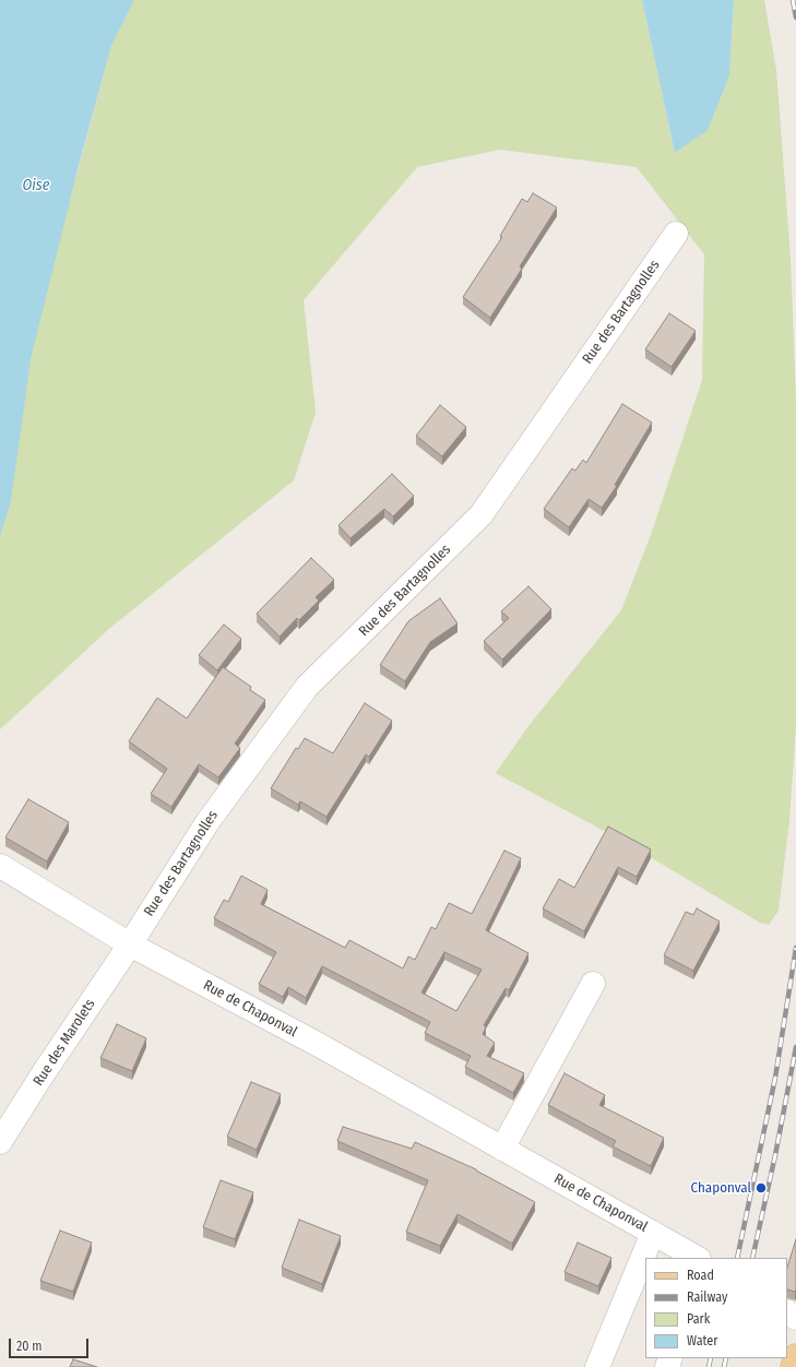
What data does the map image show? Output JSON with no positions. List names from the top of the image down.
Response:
{
  "streets": {
    "street": ["Rue des Bartagnolles", "Rue de Chaponval", "Rue des Marolets"]
  },
  "crossings": [
    ["Rue des Bartagnolles", "Rue de Chaponval"],
    ["Rue des Bartagnolles", "Rue des Marolets"],
    ["Rue de Chaponval", "Rue des Marolets"]
  ],
  "water": ["Oise"],
  "places": ["Chaponval"],
  "legend": [
    "Road",
    "Railway",
    "Park",
    "Water"
  ],
  "scale_bar": "20 m"
}
